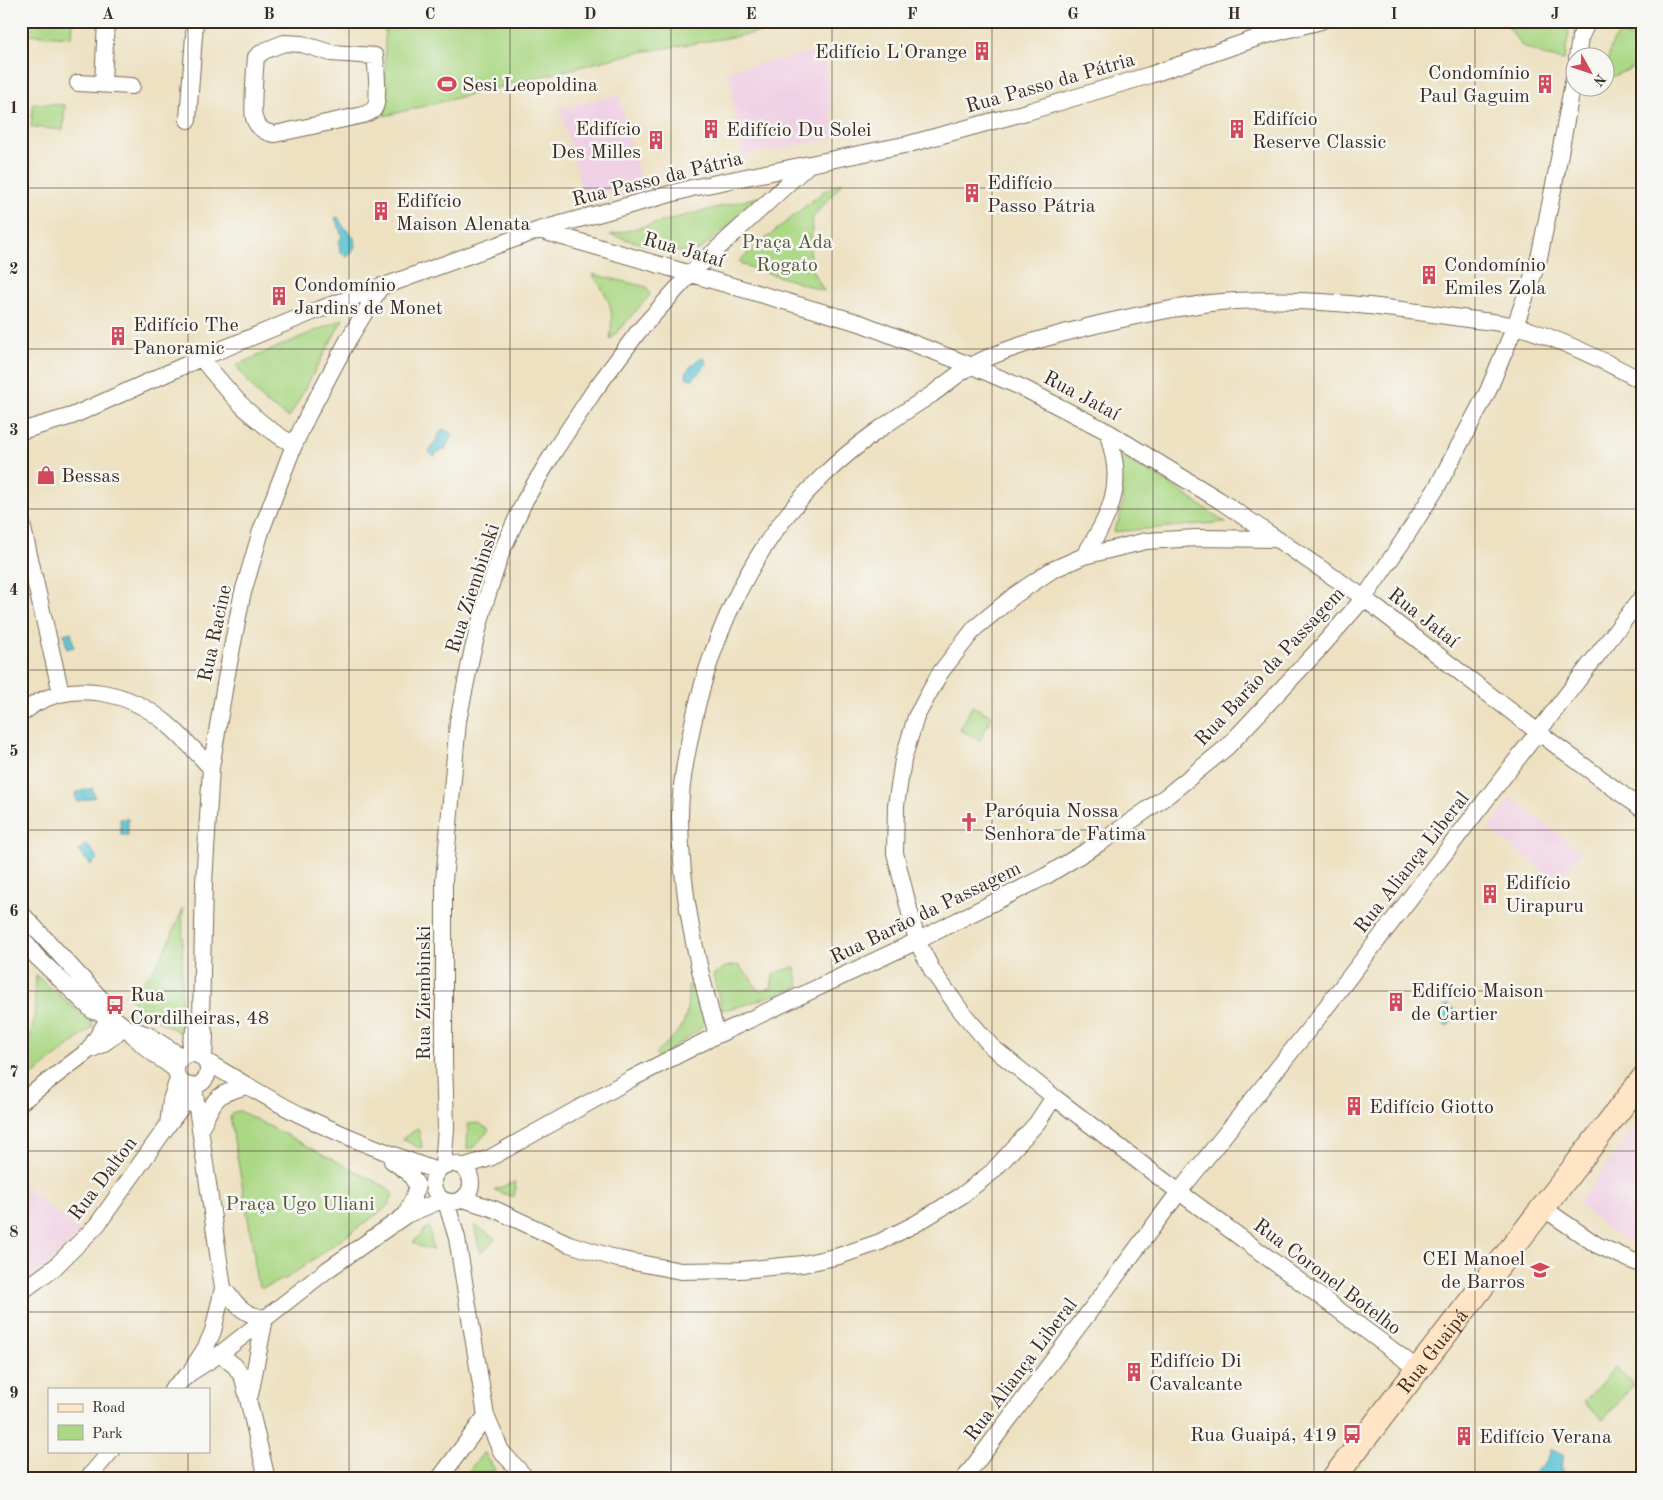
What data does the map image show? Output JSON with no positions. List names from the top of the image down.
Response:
{
  "streets": {
    "main road": ["Rua Guaipá"],
    "street": [
      "Rua Passo da Pátria",
      "Rua Jataí",
      "Rua Ziembinski",
      "Rua Racine",
      "Rua Barão da Passagem",
      "Rua Aliança Liberal",
      "Rua Dalton",
      "Rua Coronel Botelho"
    ]
  },
  "crossings": [
    ["Rua Passo da Pátria", "Rua Jataí"],
    ["Rua Passo da Pátria", "Rua Ziembinski"],
    ["Rua Passo da Pátria", "Rua Racine"],
    ["Rua Jataí", "Rua Ziembinski"],
    ["Rua Jataí", "Rua Barão da Passagem"],
    ["Rua Jataí", "Rua Aliança Liberal"],
    ["Rua Ziembinski", "Rua Barão da Passagem"],
    ["Rua Racine", "Rua Barão da Passagem"],
    ["Rua Racine", "Rua Dalton"],
    ["Rua Aliança Liberal", "Rua Coronel Botelho"],
    ["Rua Coronel Botelho", "Rua Guaipá"]
  ],
  "parks": ["Praça Ada Rogato", "Praça Ugo Uliani"],
  "places": {
    "building": [
      "Edifício L'Orange",
      "Condomínio Paul Gaguim",
      "Edifício Du Solei",
      "Edifício Reserve Classic",
      "Edifício Des Milles",
      "Edifício Passo Pátria",
      "Edifício Maison Alenata",
      "Condomínio Emiles Zola",
      "Condomínio Jardins de Monet",
      "Edifício The Panoramic",
      "Edifício Uirapuru",
      "Edifício Maison de Cartier",
      "Edifício Giotto",
      "Edifício Di Cavalcante",
      "Edifício Verana"
    ],
    "sports": ["Sesi Leopoldina"],
    "shop": ["Bessas"],
    "church": ["Paróquia Nossa Senhora de Fatima"],
    "bus stop": ["Rua Cordilheiras, 48", "Rua Guaipá, 419"],
    "school or university": ["CEI Manoel de Barros"]
  },
  "legend": ["Road", "Park"],
  "north": "bottom right",
  "grid": {
    "columns": [
      "A",
      "B",
      "C",
      "D",
      "E",
      "F",
      "G",
      "H",
      "I",
      "J"
    ],
    "rows": [
      "1",
      "2",
      "3",
      "4",
      "5",
      "6",
      "7",
      "8",
      "9"
    ]
  }
}
